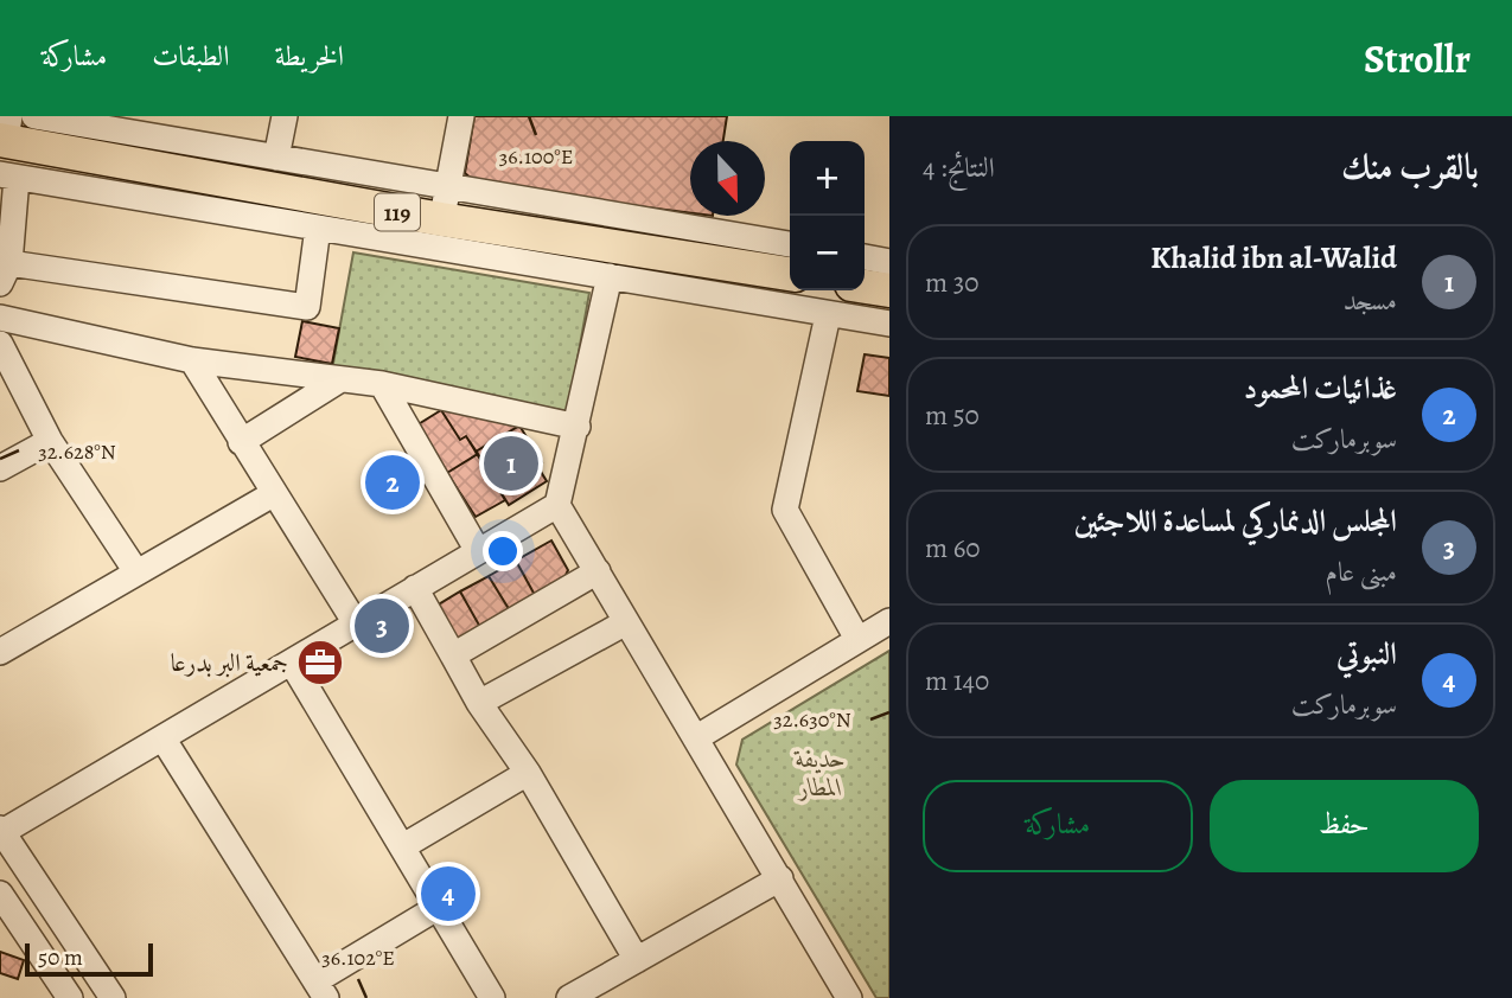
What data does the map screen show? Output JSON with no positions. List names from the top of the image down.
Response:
{
  "streets": {
    "main road": ["119"]
  },
  "parks": ["حديفة المطار"],
  "places": {
    "office": ["جمعية البر بدرعا"]
  },
  "scale_bar": "50 m",
  "north": "bottom",
  "page": {
    "header": "Strollr",
    "nav": ["الخريطة", "الطبقات", "مشاركة"],
    "heading": ["بالقرب منك", "النتائج: 4"],
    "map_buttons": ["+", "−"],
    "list": [
      {
        "mark": "1",
        "name": "Khalid ibn al-Walid",
        "note": "مسجد",
        "value": "30 m"
      },
      {
        "mark": "2",
        "name": "غذائيات المحمود",
        "note": "سوبرماركت",
        "value": "50 m"
      },
      {
        "mark": "3",
        "name": "المجلس الدنماركي لمساعدة اللاجئين",
        "note": "مبنى عام",
        "value": "60 m"
      },
      {
        "mark": "4",
        "name": "النبوتي",
        "note": "سوبرماركت",
        "value": "140 m"
      }
    ],
    "pins": [
      "1",
      "2",
      "3",
      "4"
    ],
    "buttons": ["حفظ", "مشاركة"],
    "scale": "50 m"
  },
  "coordinates": [
    "36.100°E",
    "32.628°N",
    "32.630°N",
    "36.102°E"
  ]
}
